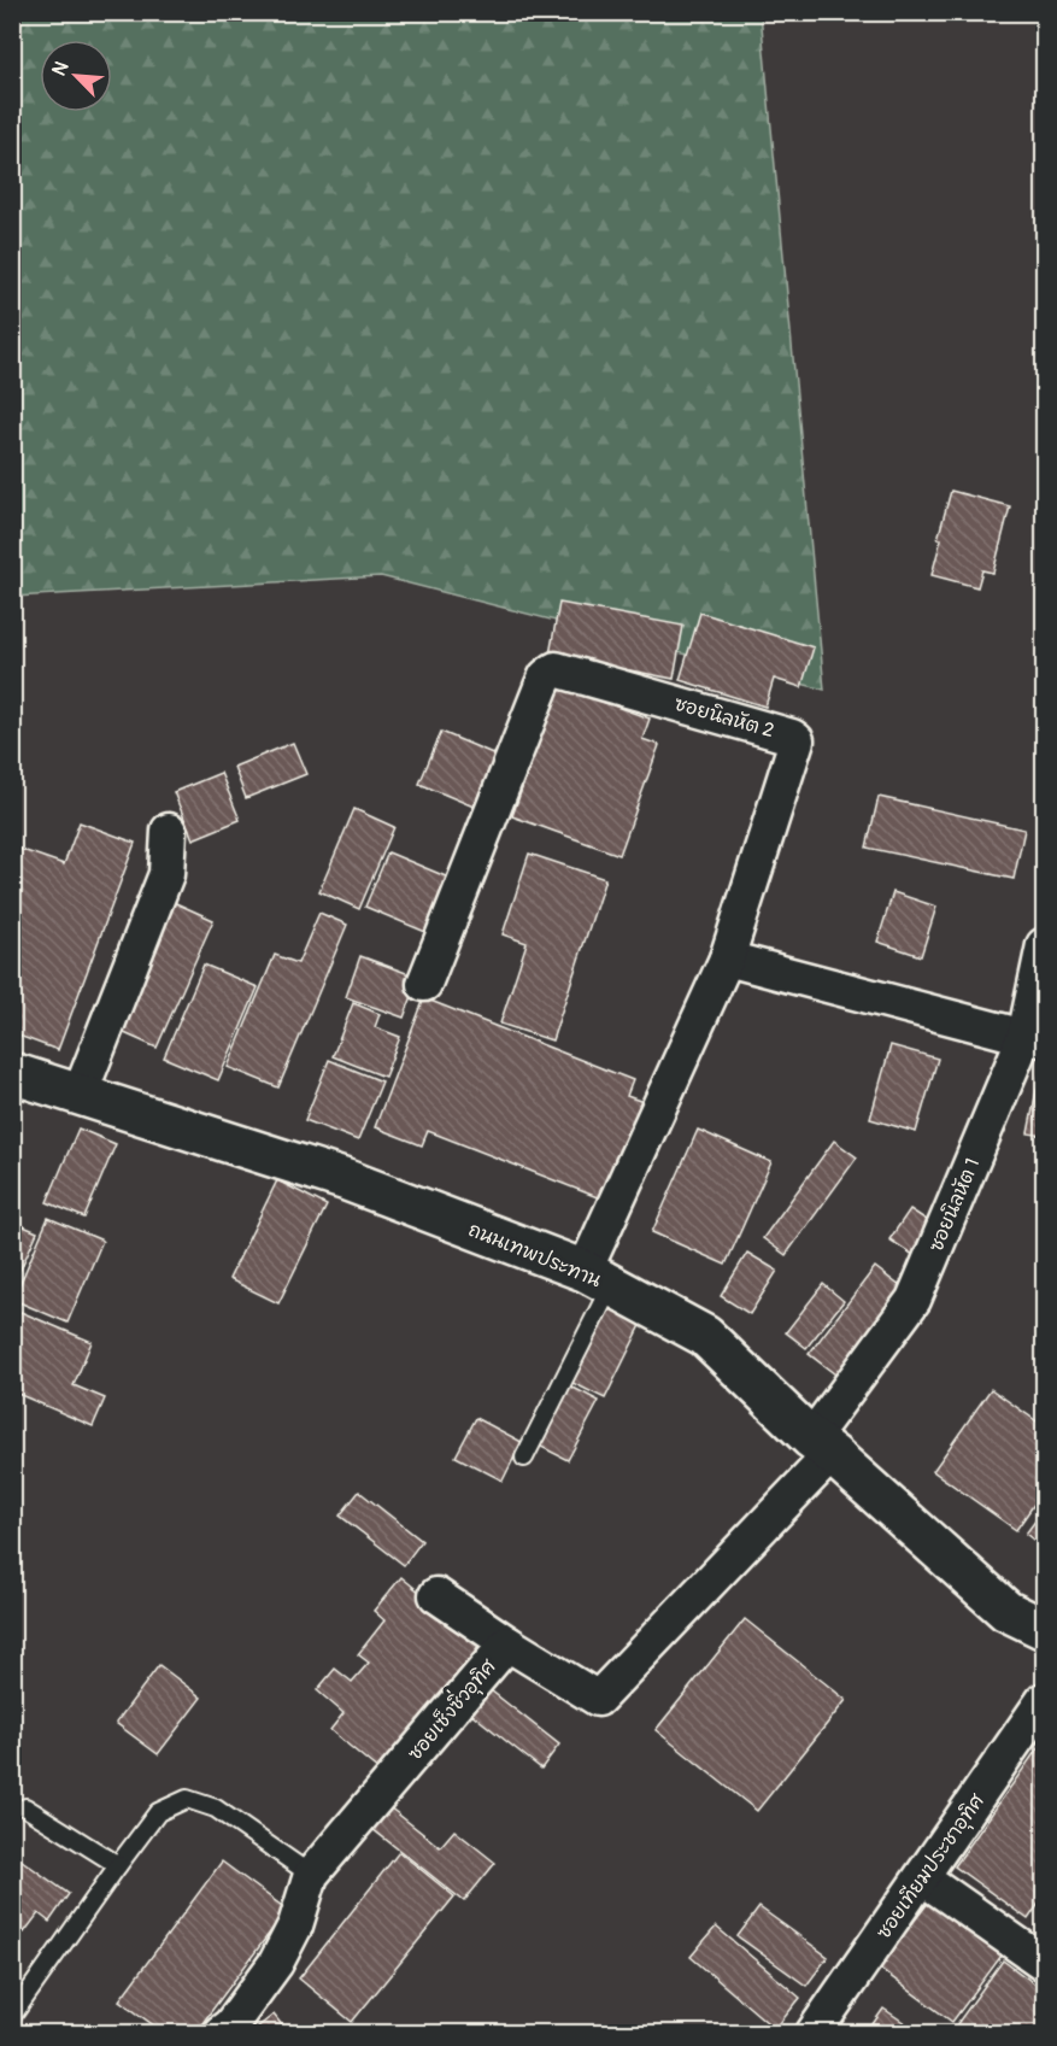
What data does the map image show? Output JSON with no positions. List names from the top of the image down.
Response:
{
  "streets": {
    "street": [
      "ซอยนิลหัต 2",
      "ซอยนิลหัต 1",
      "ถนนเทพประทาน",
      "ซอยเซ็งซิ่วอุทิศ",
      "ซอยเทียมประชาอุทิศ"
    ]
  },
  "crossings": [
    ["ซอยนิลหัต 2", "ถนนเทพประทาน"],
    ["ซอยนิลหัต 1", "ถนนเทพประทาน"],
    ["ซอยนิลหัต 1", "ซอยเซ็งซิ่วอุทิศ"],
    ["ถนนเทพประทาน", "ซอยเซ็งซิ่วอุทิศ"]
  ],
  "north": "top left"
}
